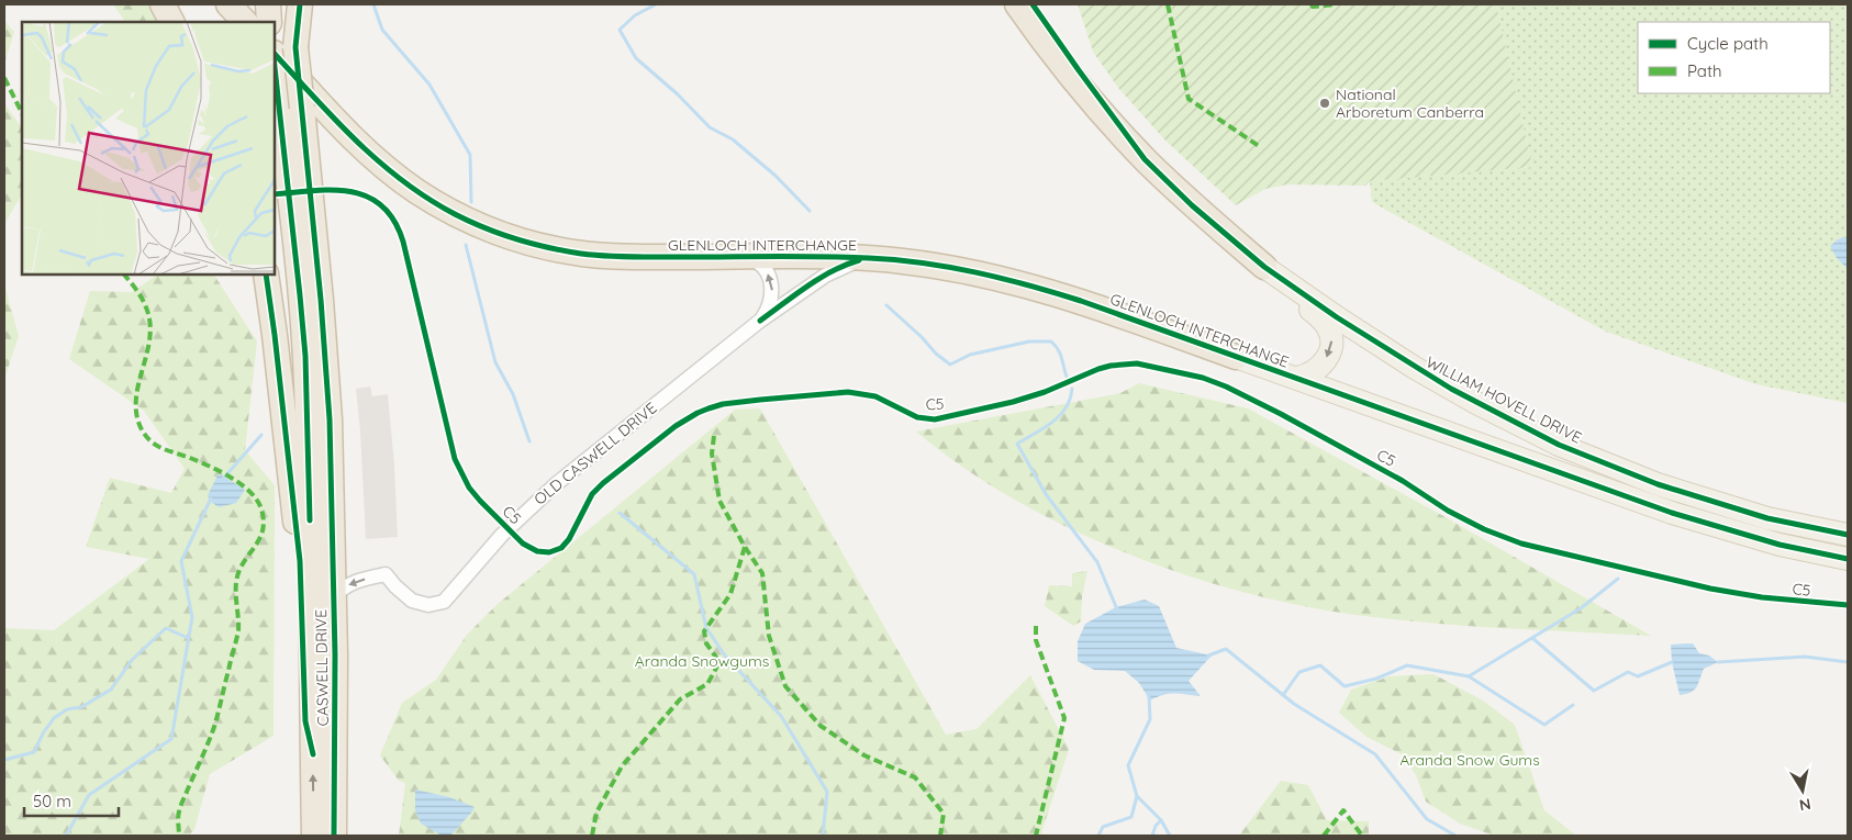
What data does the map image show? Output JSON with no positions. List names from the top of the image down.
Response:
{
  "streets": {
    "highway": ["GLENLOCH INTERCHANGE", "CASWELL DRIVE"],
    "main road": ["WILLIAM HOVELL DRIVE"],
    "street": ["OLD CASWELL DRIVE"],
    "cycle path": ["C5"]
  },
  "crossings": [
    ["GLENLOCH INTERCHANGE", "OLD CASWELL DRIVE"],
    ["OLD CASWELL DRIVE", "CASWELL DRIVE"]
  ],
  "parks": ["Aranda Snowgums", "Aranda Snow Gums"],
  "places": ["National Arboretum Canberra"],
  "legend": ["Cycle path", "Path"],
  "scale_bar": "50 m",
  "north": "bottom"
}
